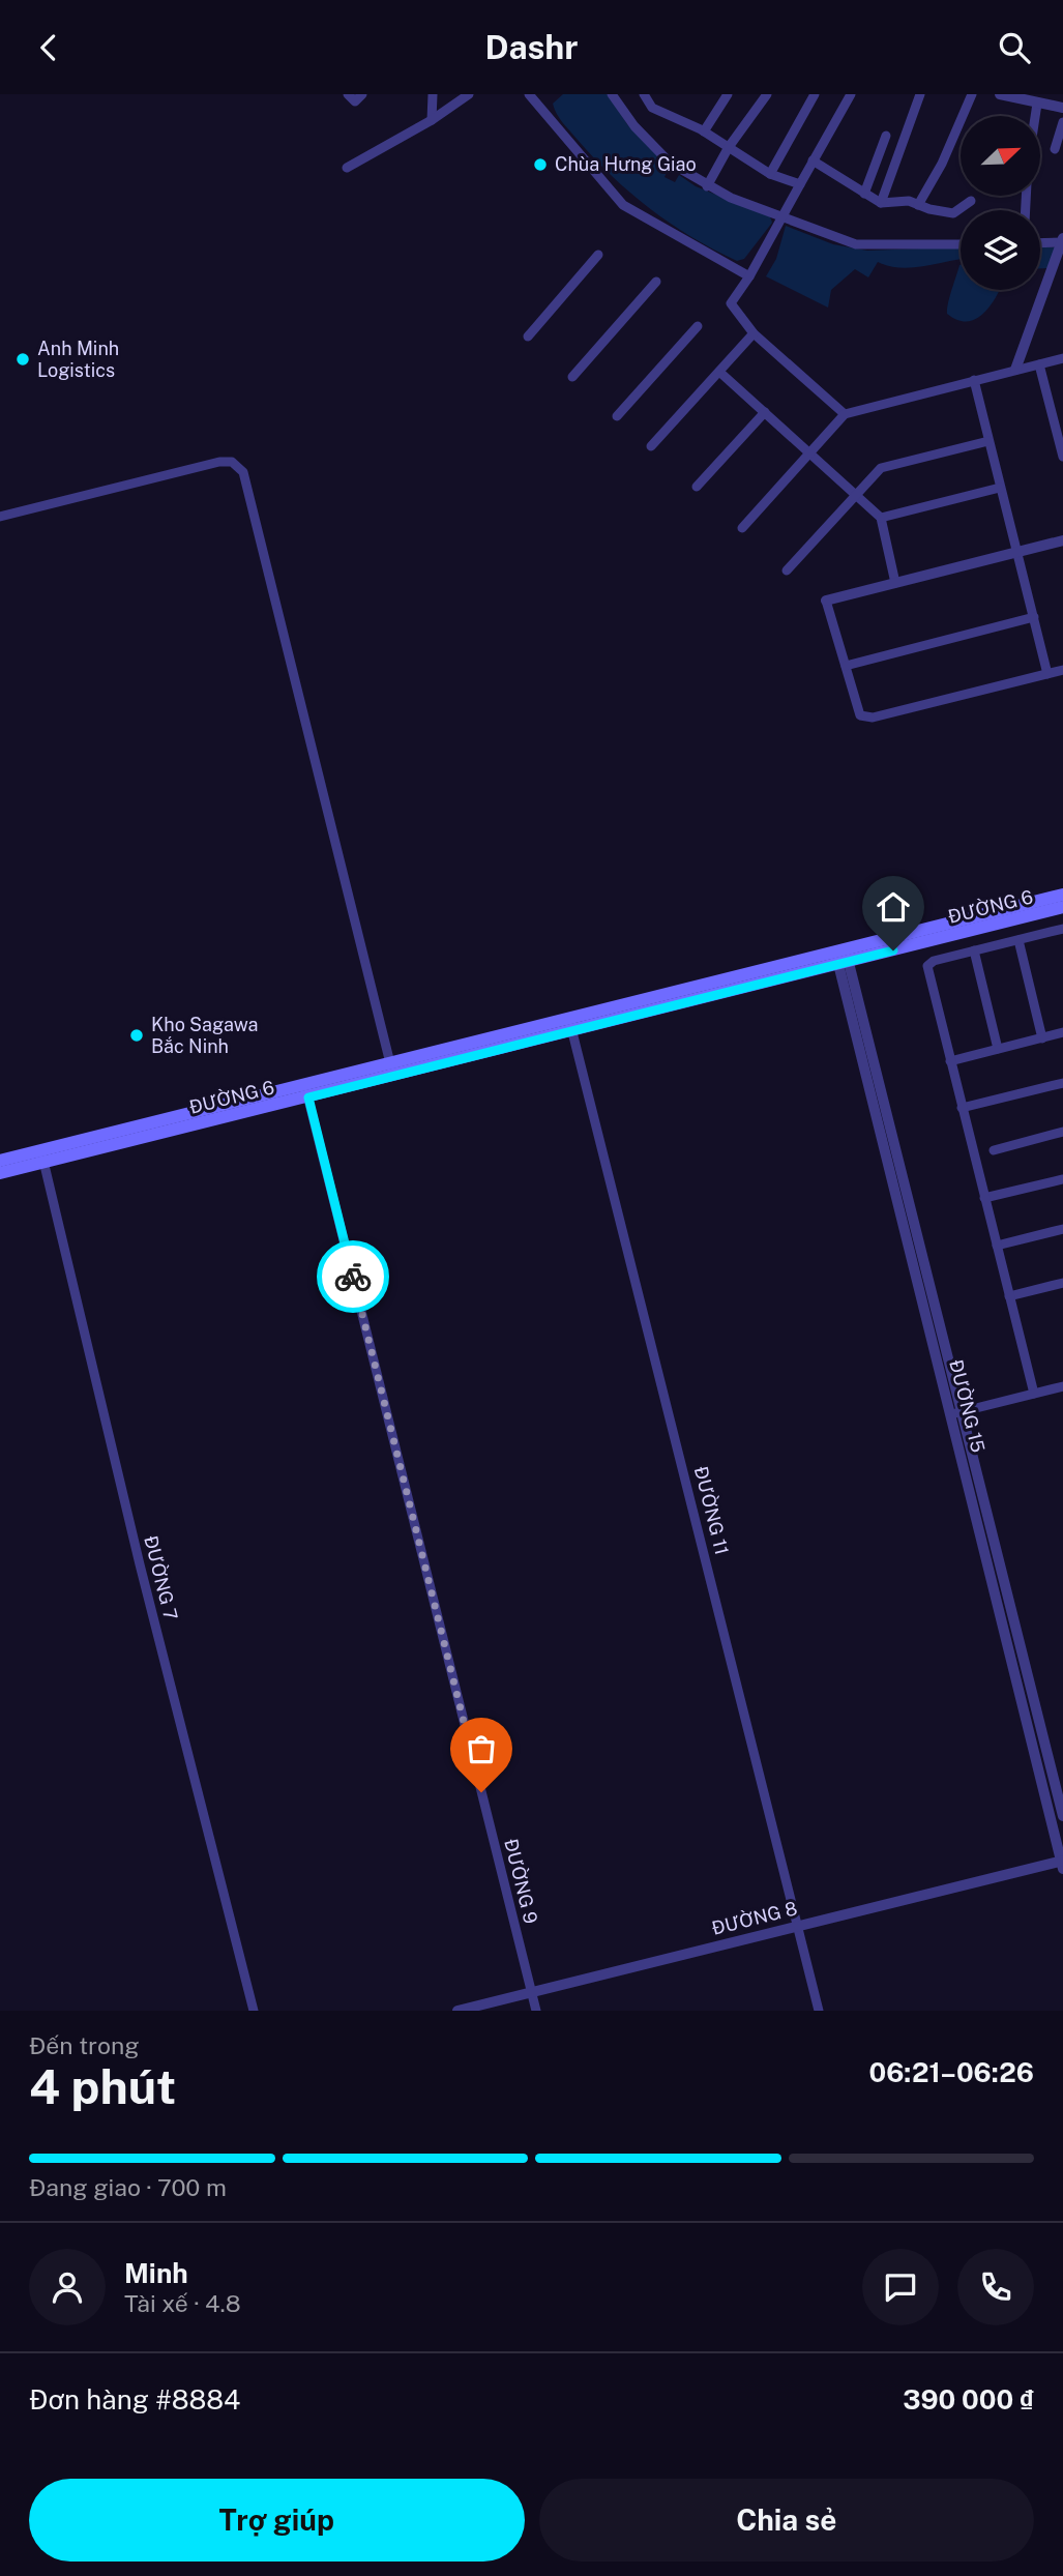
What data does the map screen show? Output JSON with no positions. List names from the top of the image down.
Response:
{
  "streets": {
    "main road": ["ĐƯỜNG 6"],
    "street": [
      "ĐƯỜNG 15",
      "ĐƯỜNG 11",
      "ĐƯỜNG 7",
      "ĐƯỜNG 9",
      "ĐƯỜNG 8"
    ]
  },
  "crossings": [
    ["ĐƯỜNG 6", "ĐƯỜNG 15"],
    ["ĐƯỜNG 6", "ĐƯỜNG 11"],
    ["ĐƯỜNG 6", "ĐƯỜNG 7"],
    ["ĐƯỜNG 6", "ĐƯỜNG 9"],
    ["ĐƯỜNG 15", "ĐƯỜNG 8"],
    ["ĐƯỜNG 11", "ĐƯỜNG 8"],
    ["ĐƯỜNG 9", "ĐƯỜNG 8"]
  ],
  "places": ["Chùa Hưng Giao", "Anh Minh Logistics", "Kho Sagawa Bắc Ninh"],
  "north": "top right",
  "page": {
    "header": "Dashr",
    "heading": ["4 phút", "Đến trong", "06:21–06:26"],
    "panel": [
      "Minh",
      "Tài xế · 4.8",
      "Đơn hàng #8884",
      "390 000 ₫"
    ],
    "bar": "Đang giao · 700 m",
    "buttons": ["Trợ giúp", "Chia sẻ"]
  }
}
